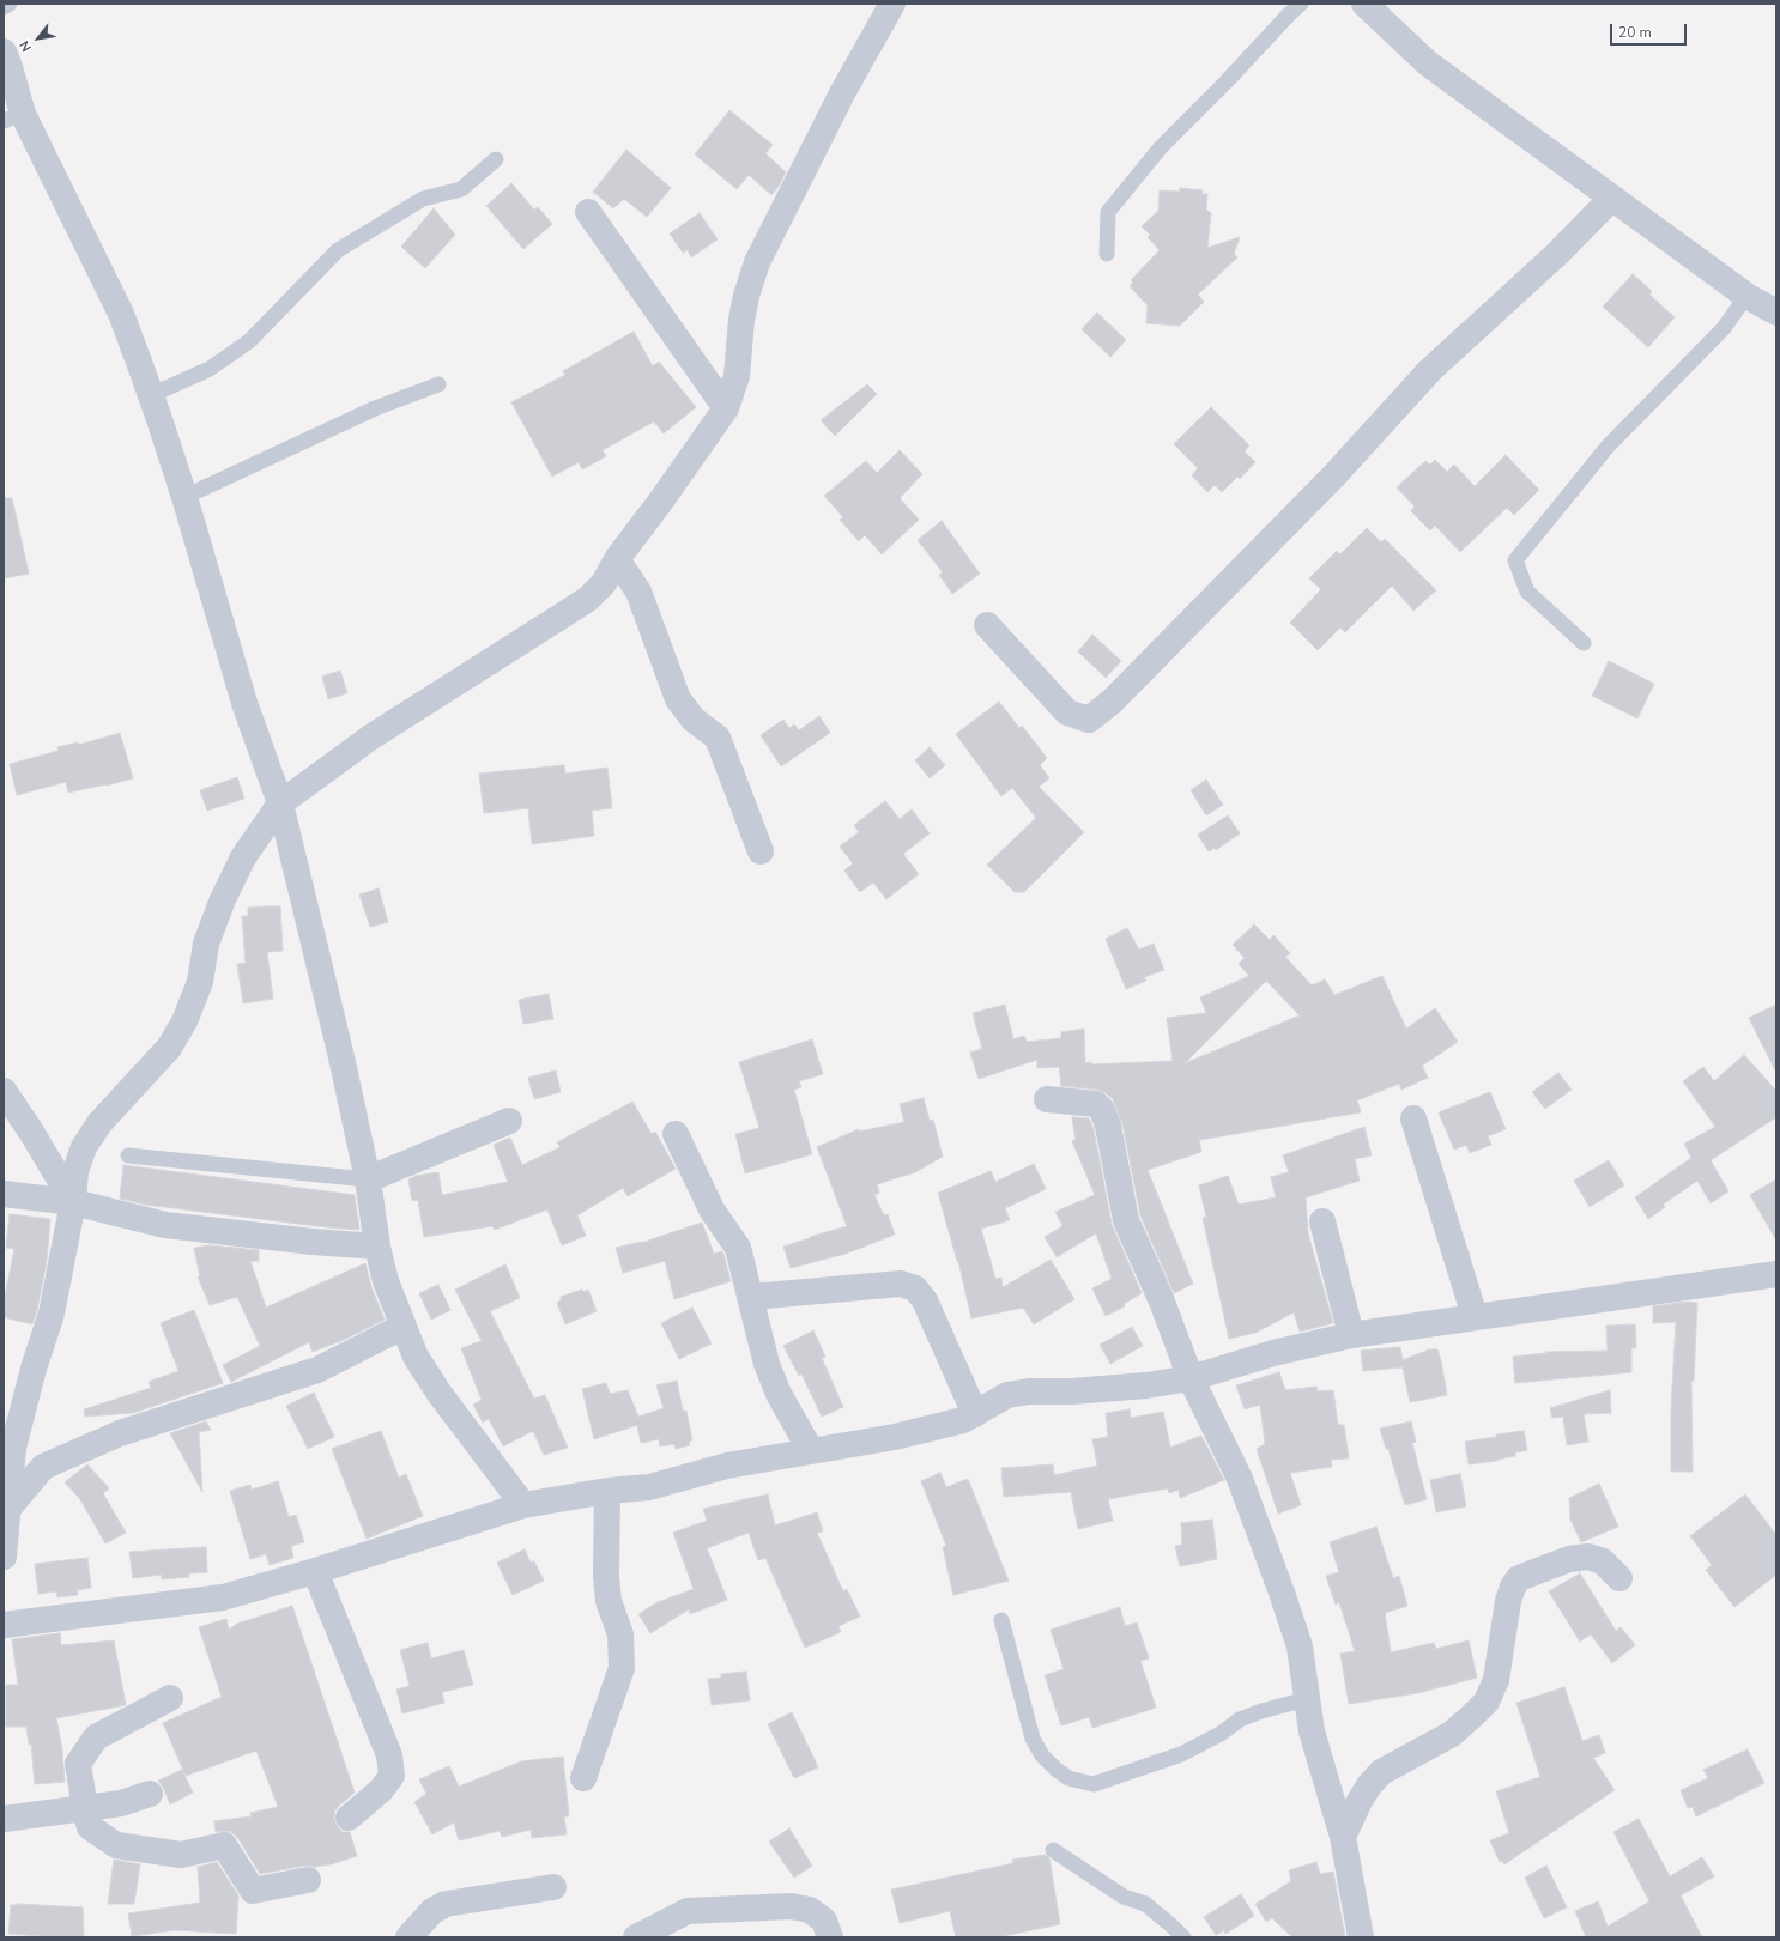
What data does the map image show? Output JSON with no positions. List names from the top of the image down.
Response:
{
  "scale_bar": "20 m",
  "north": "bottom left"
}
